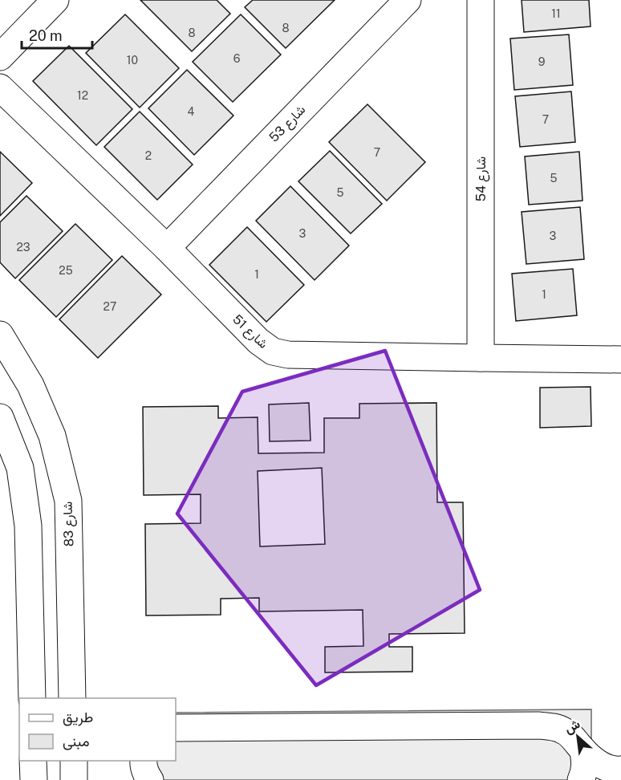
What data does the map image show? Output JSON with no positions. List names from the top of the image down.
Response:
{
  "streets": {
    "street": [
      "شارع 53",
      "شارع 54",
      "شارع 51",
      "شارع 83"
    ]
  },
  "crossings": [
    ["شارع 53", "شارع 51"],
    ["شارع 54", "شارع 51"]
  ],
  "house_numbers": [
    "11",
    "8",
    "8",
    "6",
    "10",
    "9",
    "12",
    "4",
    "7",
    "7",
    "2",
    "5",
    "5",
    "3",
    "3",
    "23",
    "25",
    "1",
    "1",
    "27"
  ],
  "legend": ["طريق", "مبنى"],
  "scale_bar": "20 m",
  "north": "top left"
}
